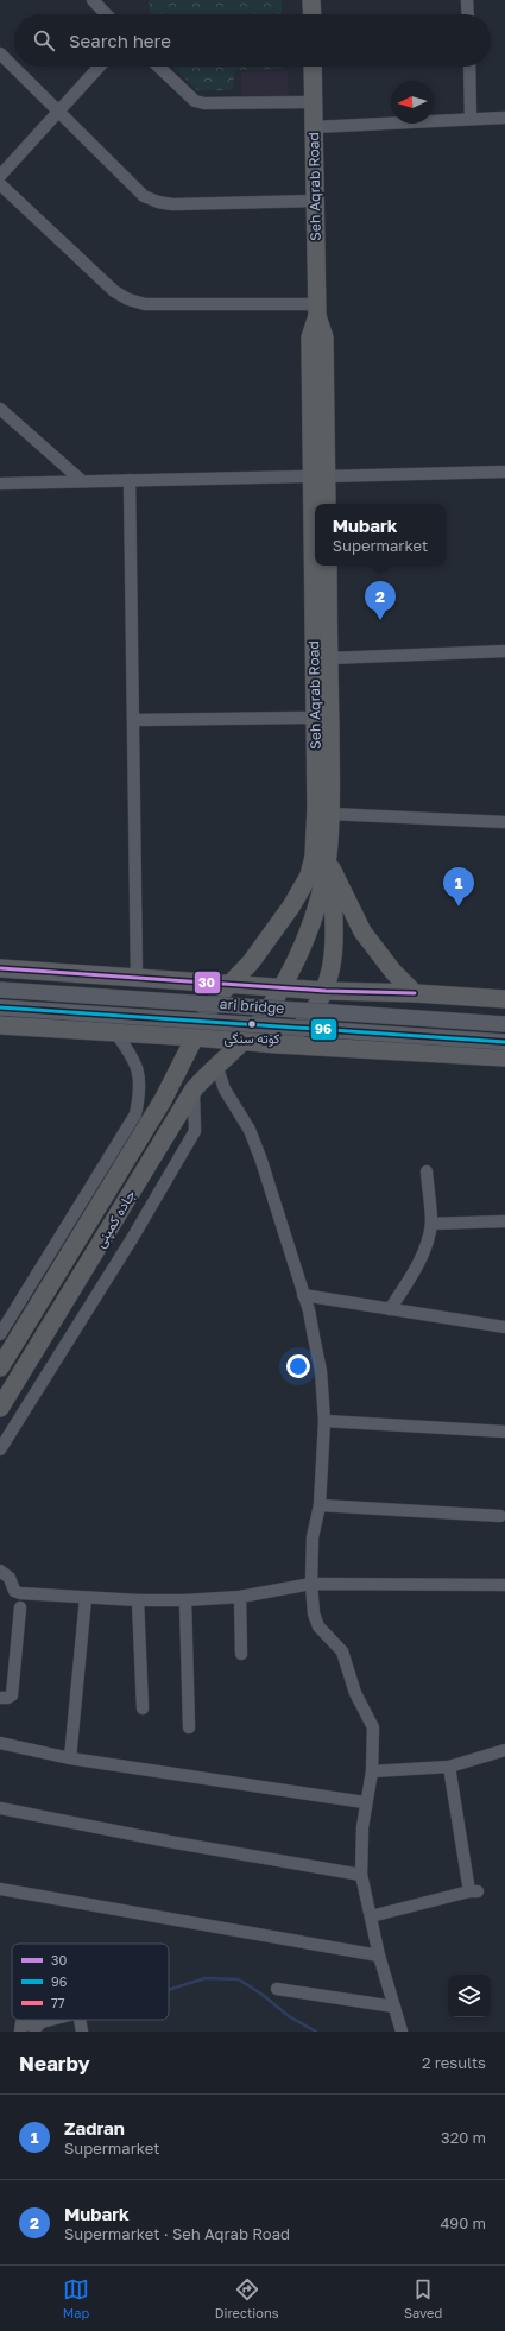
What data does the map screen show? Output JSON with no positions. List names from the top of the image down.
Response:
{
  "streets": {
    "highway": ["Seh Aqrab Road", "جاده کمپنی"],
    "main road": ["ari bridge"]
  },
  "crossings": [
    ["Seh Aqrab Road", "جاده کمپنی"]
  ],
  "places": ["کوته سنگی"],
  "lines": ["transit line 30", "transit line 96"],
  "legend": ["30", "96", "77"],
  "north": "left",
  "page": {
    "search": "Search here",
    "popup": ["Mubark", "Supermarket"],
    "pins": ["2", "1"],
    "heading": ["Nearby", "2 results"],
    "list": [
      {
        "mark": "1",
        "name": "Zadran",
        "note": "Supermarket",
        "value": "320 m"
      },
      {
        "mark": "2",
        "name": "Mubark",
        "note": "Supermarket · Seh Aqrab Road",
        "value": "490 m"
      }
    ],
    "nav": ["Map", "Directions", "Saved"]
  }
}
